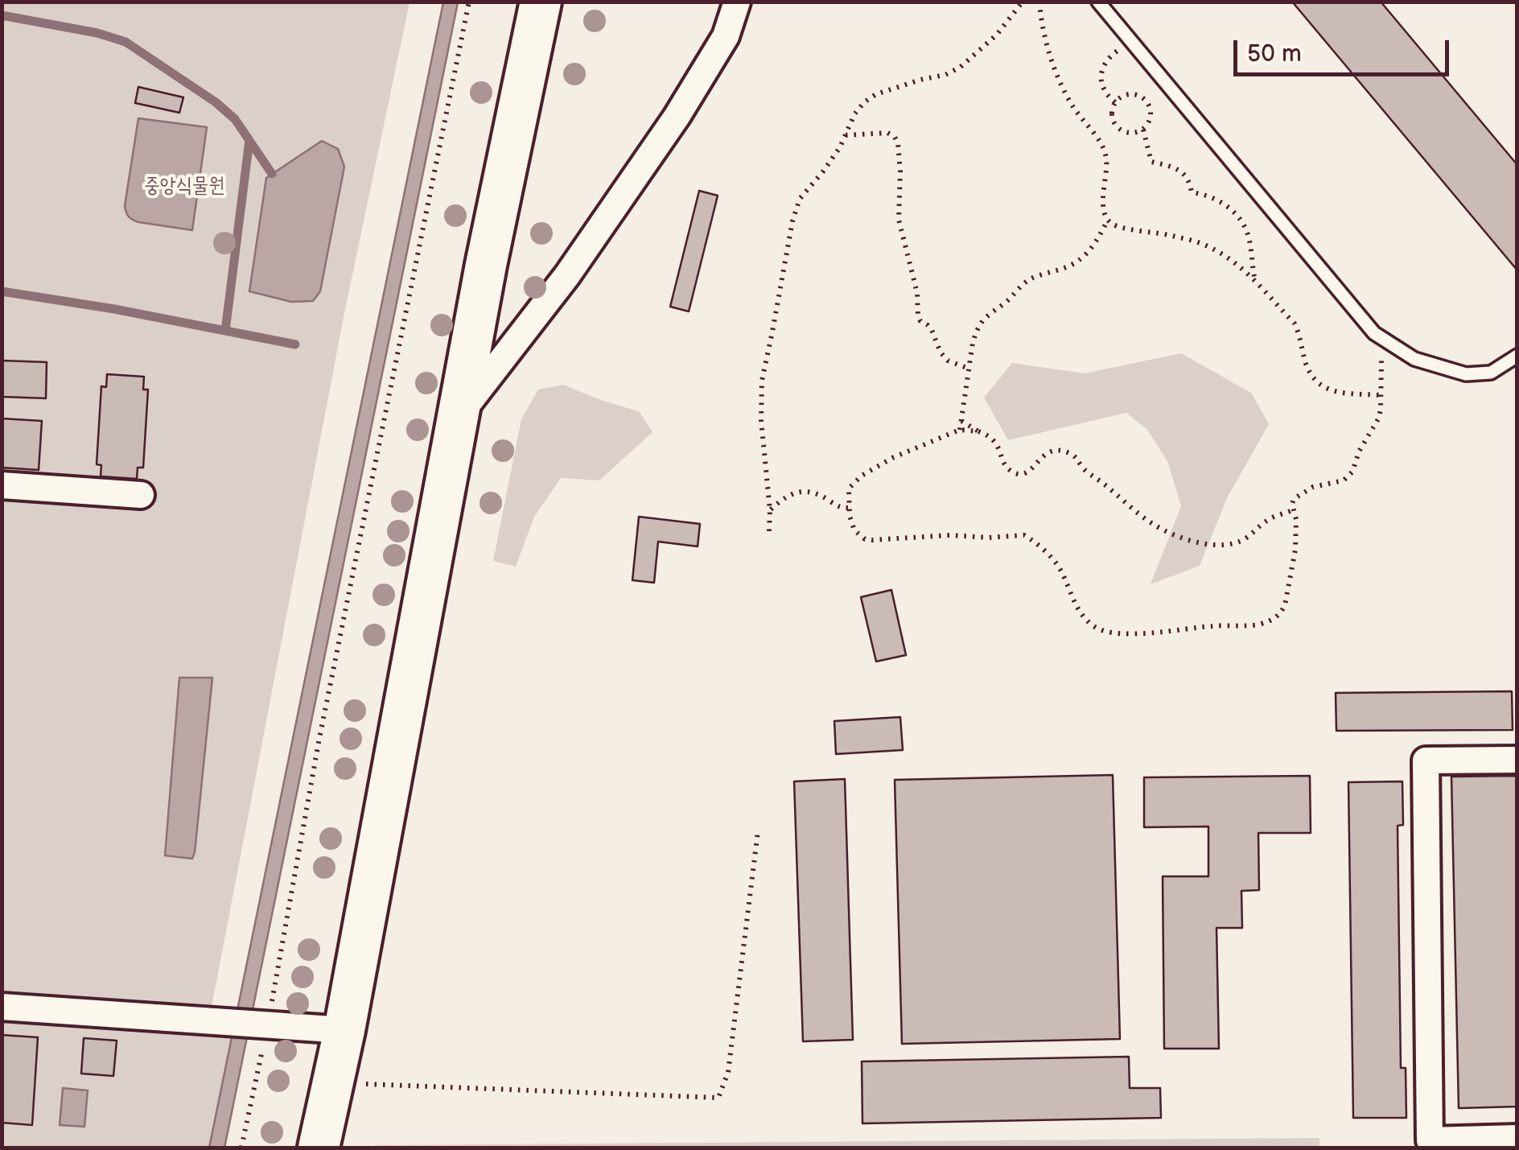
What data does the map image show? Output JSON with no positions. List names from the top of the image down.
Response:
{
  "parks": ["중앙식물원"],
  "scale_bar": "50 m"
}
